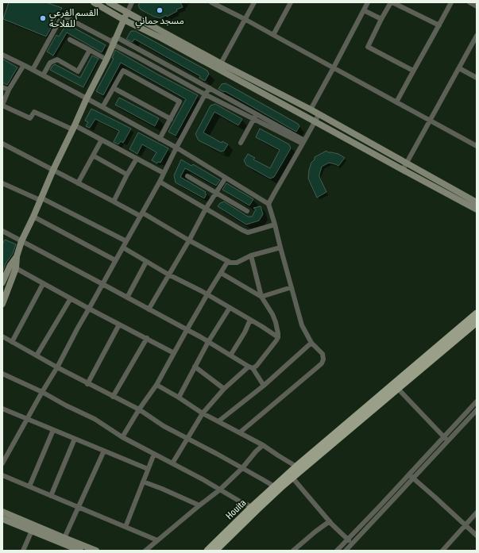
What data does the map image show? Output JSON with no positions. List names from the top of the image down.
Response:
{
  "streets": {
    "main road": ["Houita"]
  },
  "places": ["مسجد حماني", "القسم الفرعي للفلاحة"]
}
